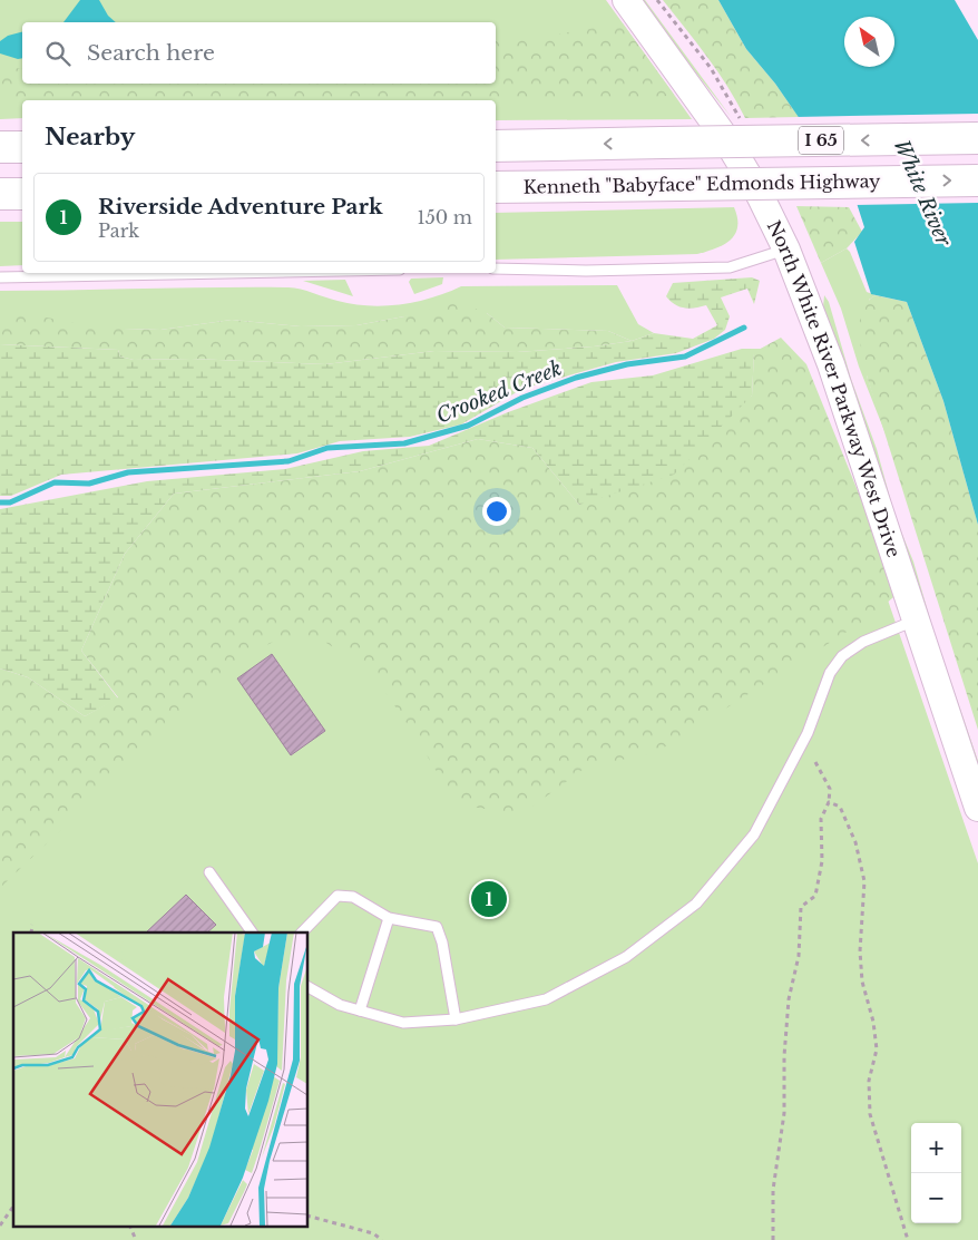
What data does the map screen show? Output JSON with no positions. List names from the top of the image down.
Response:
{
  "streets": {
    "highway": ["I 65", "Kenneth \"Babyface\" Edmonds Highway"],
    "street": ["North White River Parkway West Drive"]
  },
  "water": ["White River", "Crooked Creek"],
  "north": "top left",
  "page": {
    "search": "Search here",
    "heading": "Nearby",
    "list": [
      {
        "mark": "1",
        "name": "Riverside Adventure Park",
        "note": "Park",
        "value": "150 m"
      }
    ],
    "pins": "1",
    "map_buttons": ["+", "−"]
  }
}
